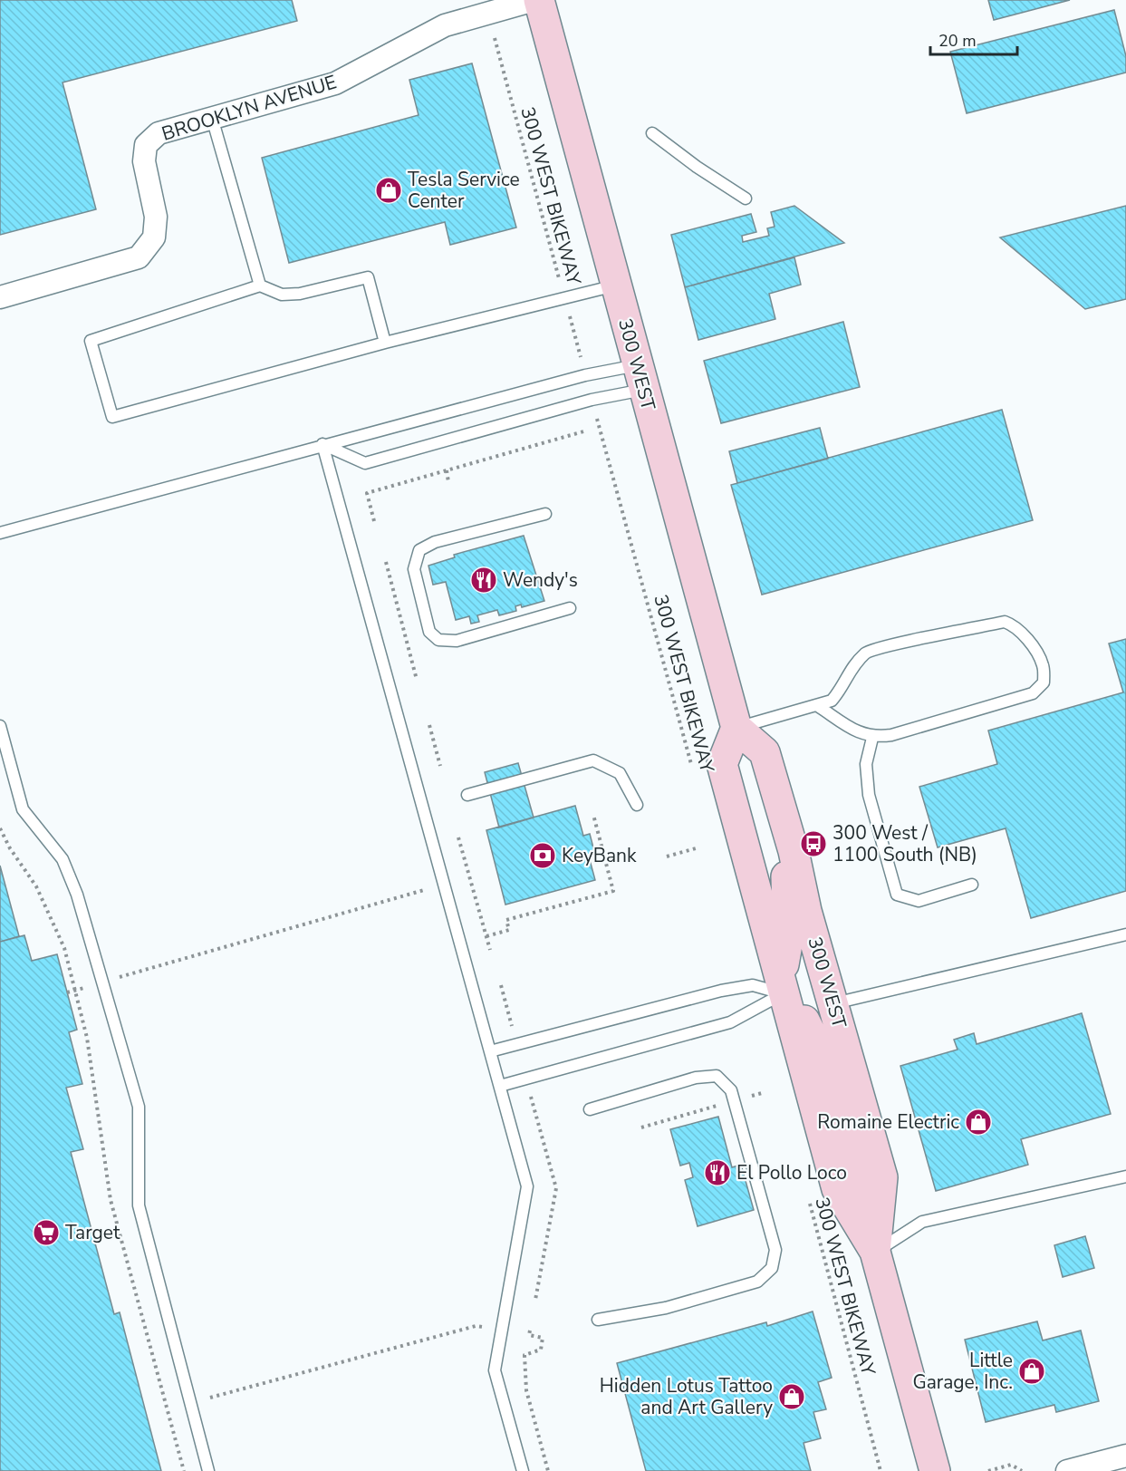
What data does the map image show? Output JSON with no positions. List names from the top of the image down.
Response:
{
  "streets": {
    "main road": ["300 WEST"],
    "street": ["BROOKLYN AVENUE"],
    "path": ["300 WEST BIKEWAY"]
  },
  "places": {
    "shop": [
      "Tesla Service Center",
      "Romaine Electric",
      "Little Garage, Inc.",
      "Hidden Lotus Tattoo and Art Gallery"
    ],
    "restaurant": ["Wendy's", "El Pollo Loco"],
    "bus stop": ["300 West / 1100 South (NB)"],
    "bank": ["KeyBank"],
    "supermarket": ["Target"]
  },
  "scale_bar": "20 m"
}
